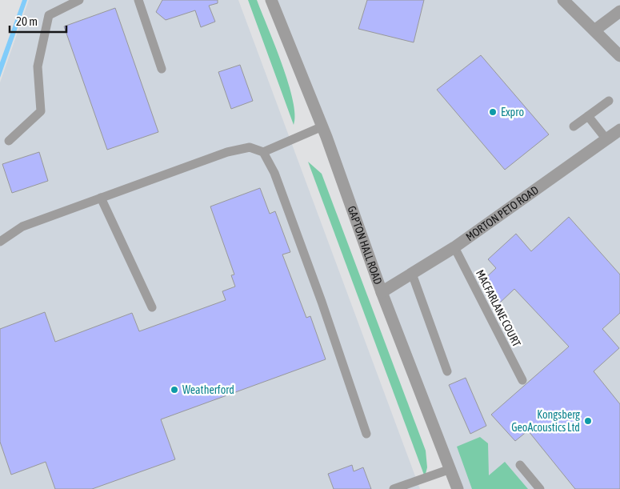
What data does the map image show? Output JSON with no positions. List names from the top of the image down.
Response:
{
  "streets": {
    "street": ["MORTON PETO ROAD", "GAPTON HALL ROAD"],
    "lane": ["MACFARLANE COURT"]
  },
  "crossings": [
    ["MORTON PETO ROAD", "GAPTON HALL ROAD"],
    ["MORTON PETO ROAD", "MACFARLANE COURT"]
  ],
  "places": ["Expro", "Weatherford", "Kongsberg GeoAcoustics Ltd"],
  "scale_bar": "20 m"
}
